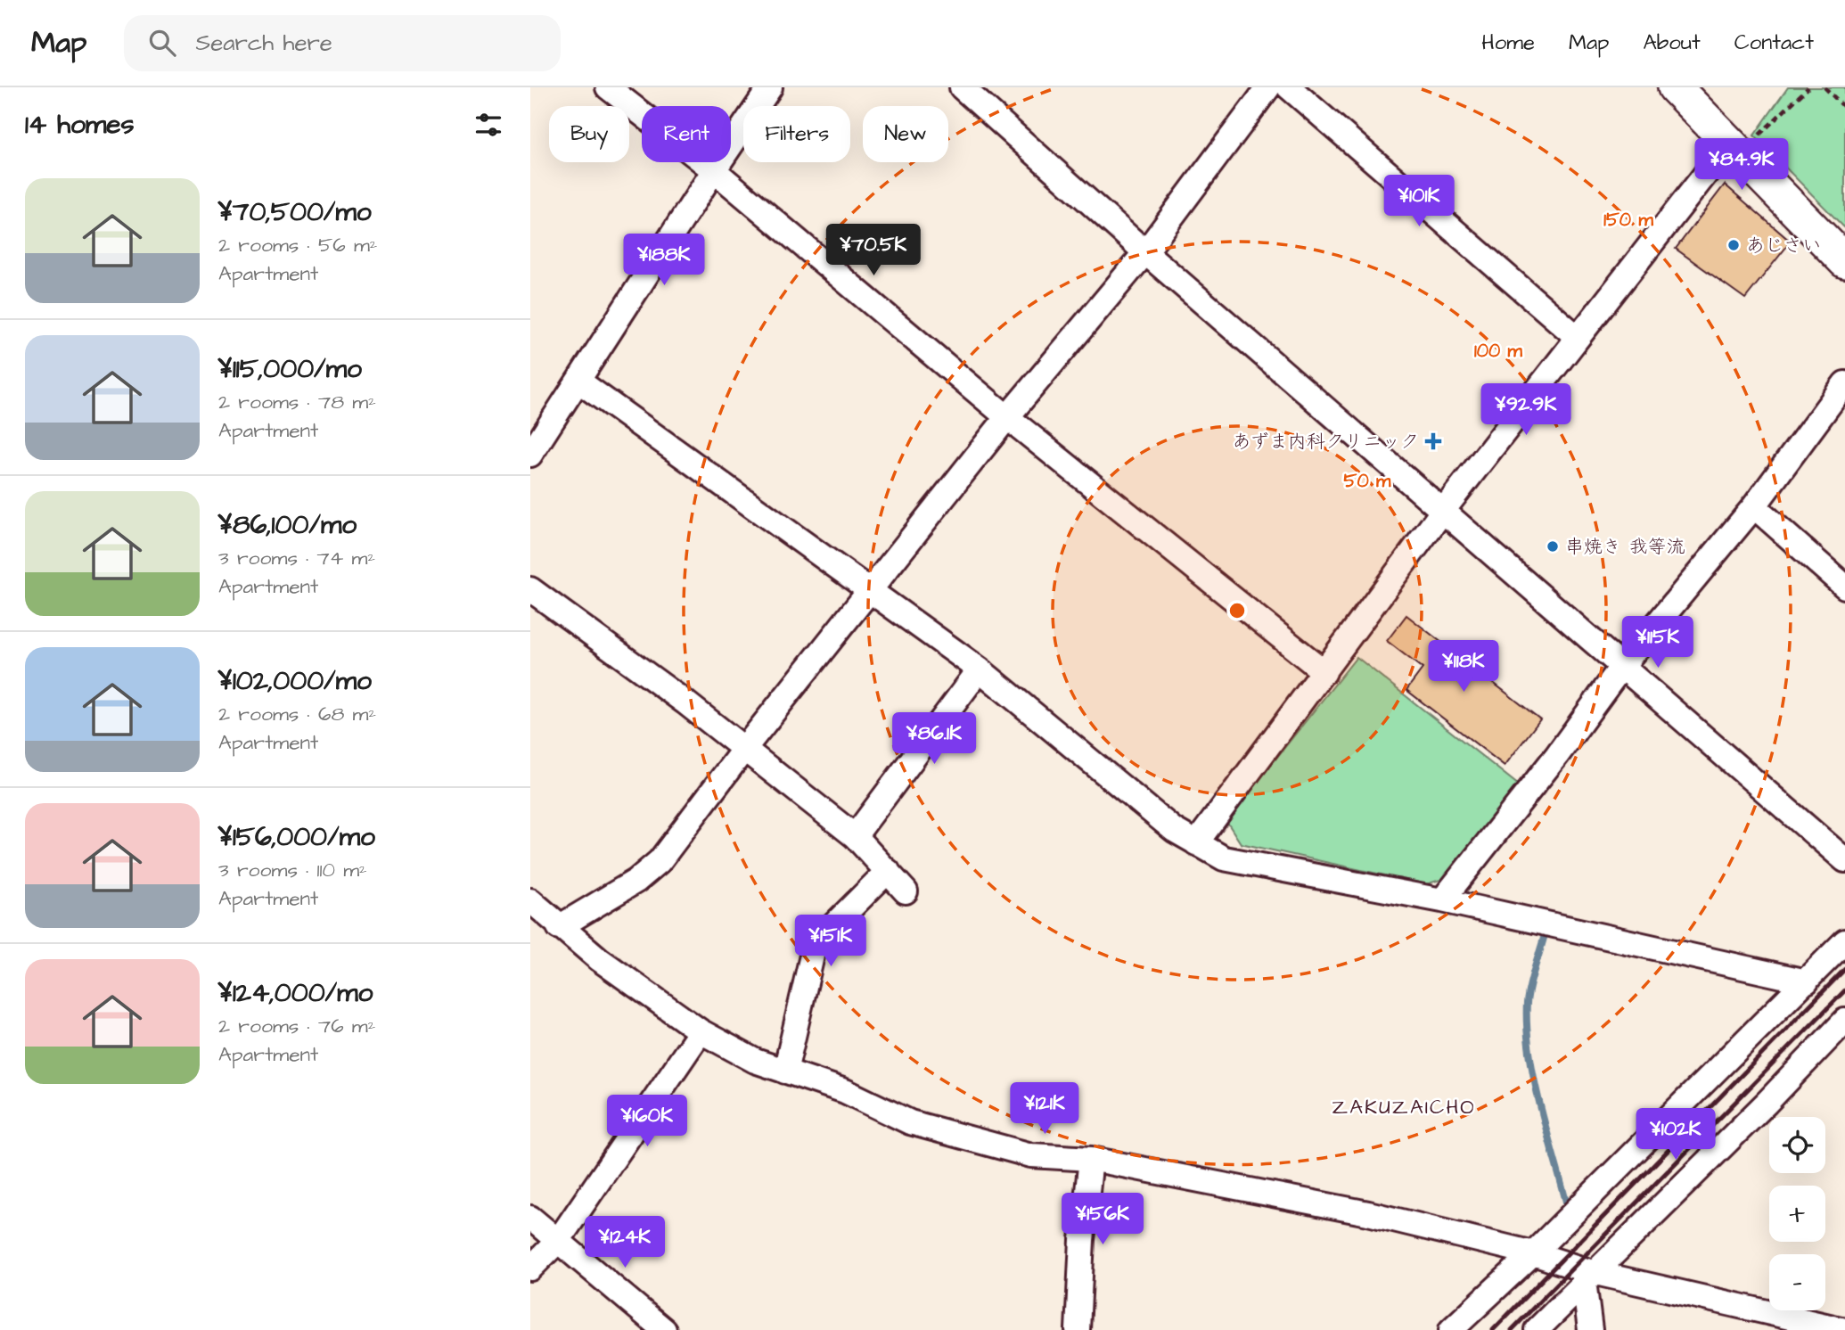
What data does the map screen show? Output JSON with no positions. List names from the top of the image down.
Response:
{
  "districts": ["ZAKUZAICHO"],
  "places": {
    "other": ["あじさい", "串焼き 我等流"],
    "health": ["あずま内科クリニック"]
  },
  "page": {
    "header": "Map",
    "search": "Search here",
    "nav": [
      "Home",
      "Map",
      "About",
      "Contact"
    ],
    "heading": "14 homes",
    "chip": [
      "Buy",
      "Rent",
      "Filters",
      "New"
    ],
    "price": [
      "¥84.9K",
      "¥101K",
      "¥70.5K",
      "¥188K",
      "¥92.9K",
      "¥115K",
      "¥118K",
      "¥86.1K",
      "¥151K",
      "¥121K",
      "¥160K",
      "¥102K",
      "¥156K",
      "¥124K"
    ],
    "list": [
      {
        "name": "¥70,500/mo",
        "note": "2 rooms · 56 m² · Apartment"
      },
      {
        "name": "¥115,000/mo",
        "note": "2 rooms · 78 m² · Apartment"
      },
      {
        "name": "¥86,100/mo",
        "note": "3 rooms · 74 m² · Apartment"
      },
      {
        "name": "¥102,000/mo",
        "note": "2 rooms · 68 m² · Apartment"
      },
      {
        "name": "¥156,000/mo",
        "note": "3 rooms · 110 m² · Apartment"
      },
      {
        "name": "¥124,000/mo",
        "note": "2 rooms · 76 m² · Apartment"
      }
    ],
    "map_buttons": ["+", "−"]
  },
  "rings": ["150 m", "100 m", "50 m"]
}
